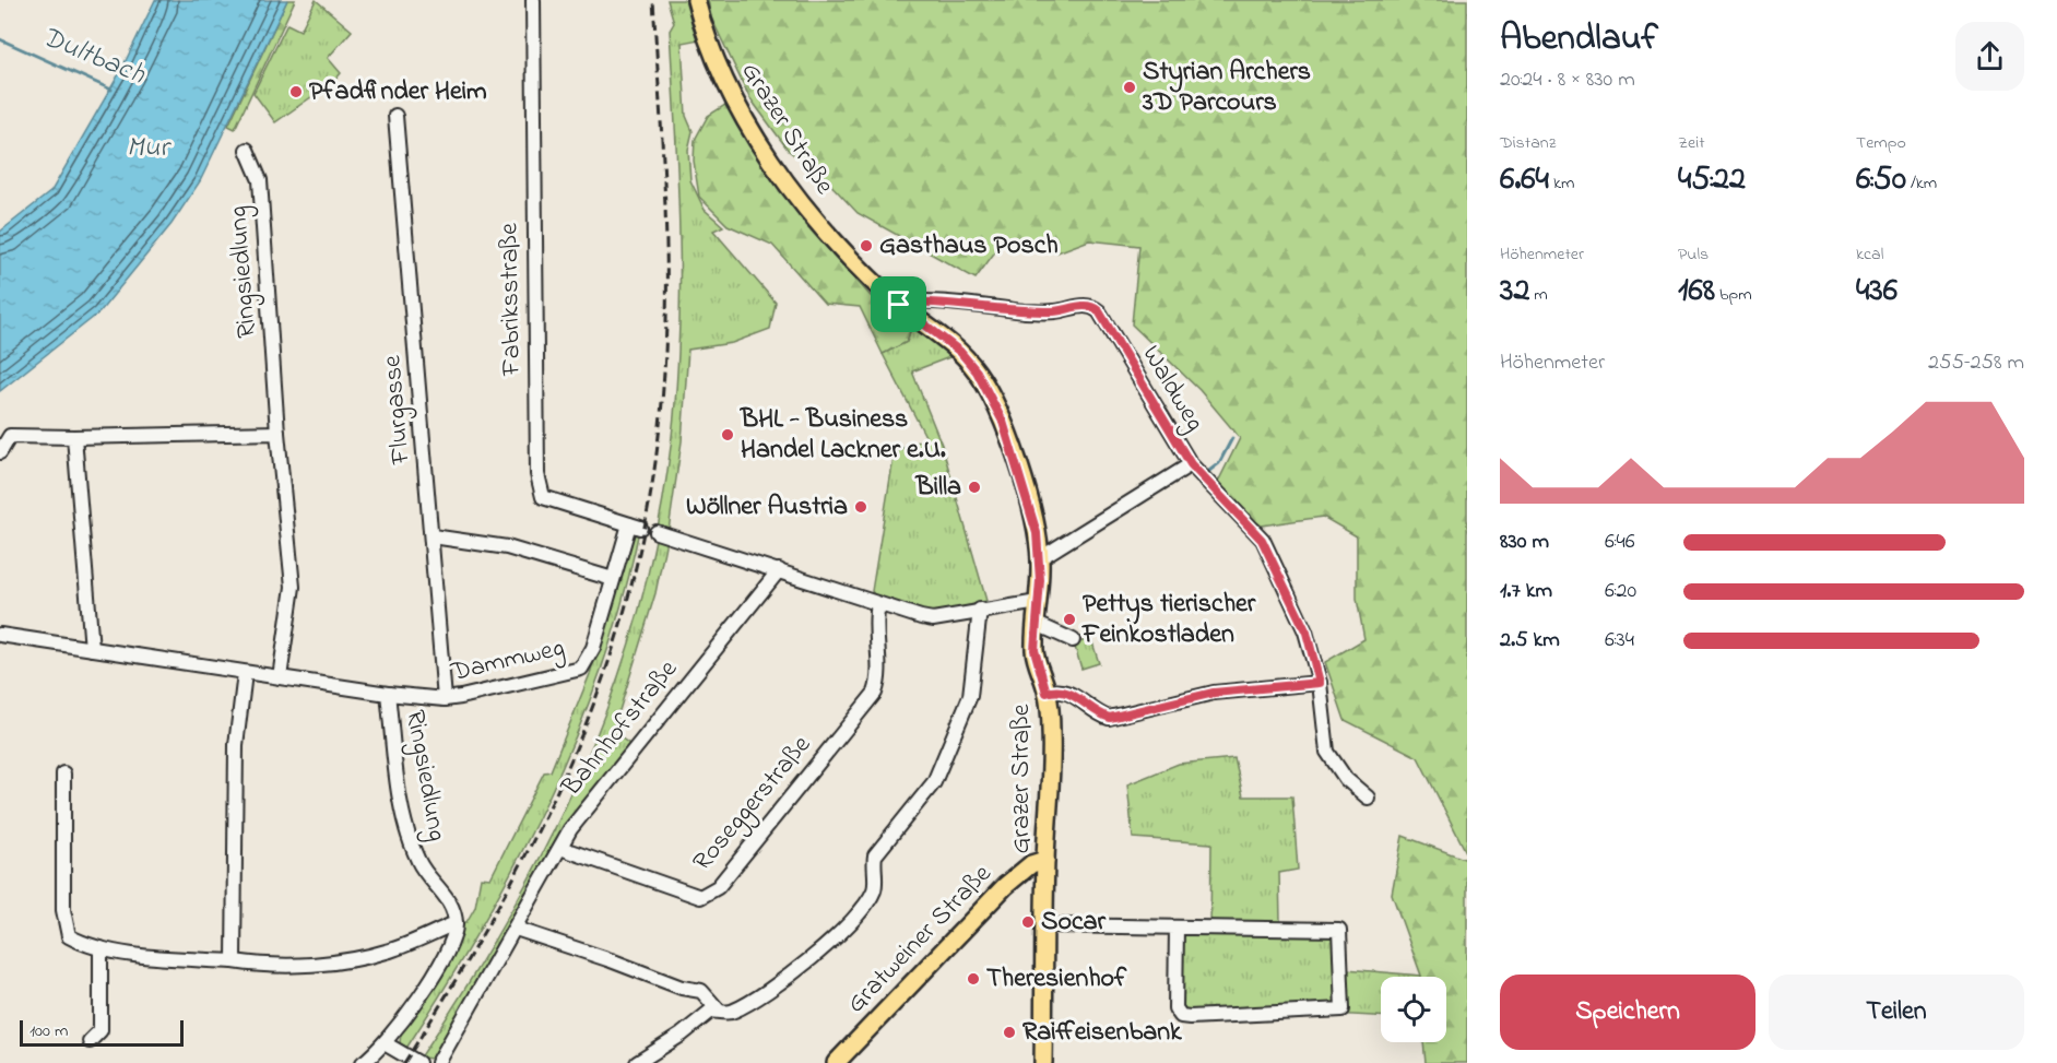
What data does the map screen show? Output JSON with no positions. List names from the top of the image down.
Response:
{
  "streets": {
    "main road": ["Grazer Straße", "Gratweiner Straße"],
    "street": [
      "Ringsiedlung",
      "Fabriksstraße",
      "Waldweg",
      "Flurgasse",
      "Dammweg",
      "Bahnhofstraße",
      "Roseggerstraße"
    ]
  },
  "crossings": [
    ["Grazer Straße", "Waldweg"],
    ["Grazer Straße", "Gratweiner Straße"],
    ["Ringsiedlung", "Dammweg"],
    ["Fabriksstraße", "Dammweg"],
    ["Flurgasse", "Dammweg"],
    ["Bahnhofstraße", "Roseggerstraße"]
  ],
  "water": ["Dultbach", "Mur"],
  "places": [
    "Styrian Archers 3D Parcours",
    "Pfadfinder Heim",
    "Gasthaus Posch",
    "BHL - Business Handel Lackner e.U.",
    "Billa",
    "Wöllner Austria",
    "Pettys tierischer Feinkostladen",
    "Socar",
    "Theresienhof",
    "Raiffeisenbank"
  ],
  "scale_bar": "100 m",
  "page": {
    "heading": ["Abendlauf", "20:24 · 8 × 830 m"],
    "stats": [
      ["Distanz", "6.64 km"],
      ["Zeit", "45:22"],
      ["Tempo", "6:50 /km"],
      ["Höhenmeter", "32 m"],
      ["Puls", "168 bpm"],
      ["kcal", "436"]
    ],
    "chart": ["Höhenmeter", "255–258 m"],
    "list": [
      {
        "name": "830 m",
        "note": "6:46"
      },
      {
        "name": "1.7 km",
        "note": "6:20"
      },
      {
        "name": "2.5 km",
        "note": "6:34"
      }
    ],
    "buttons": ["Speichern", "Teilen"],
    "scale": "100 m"
  }
}
